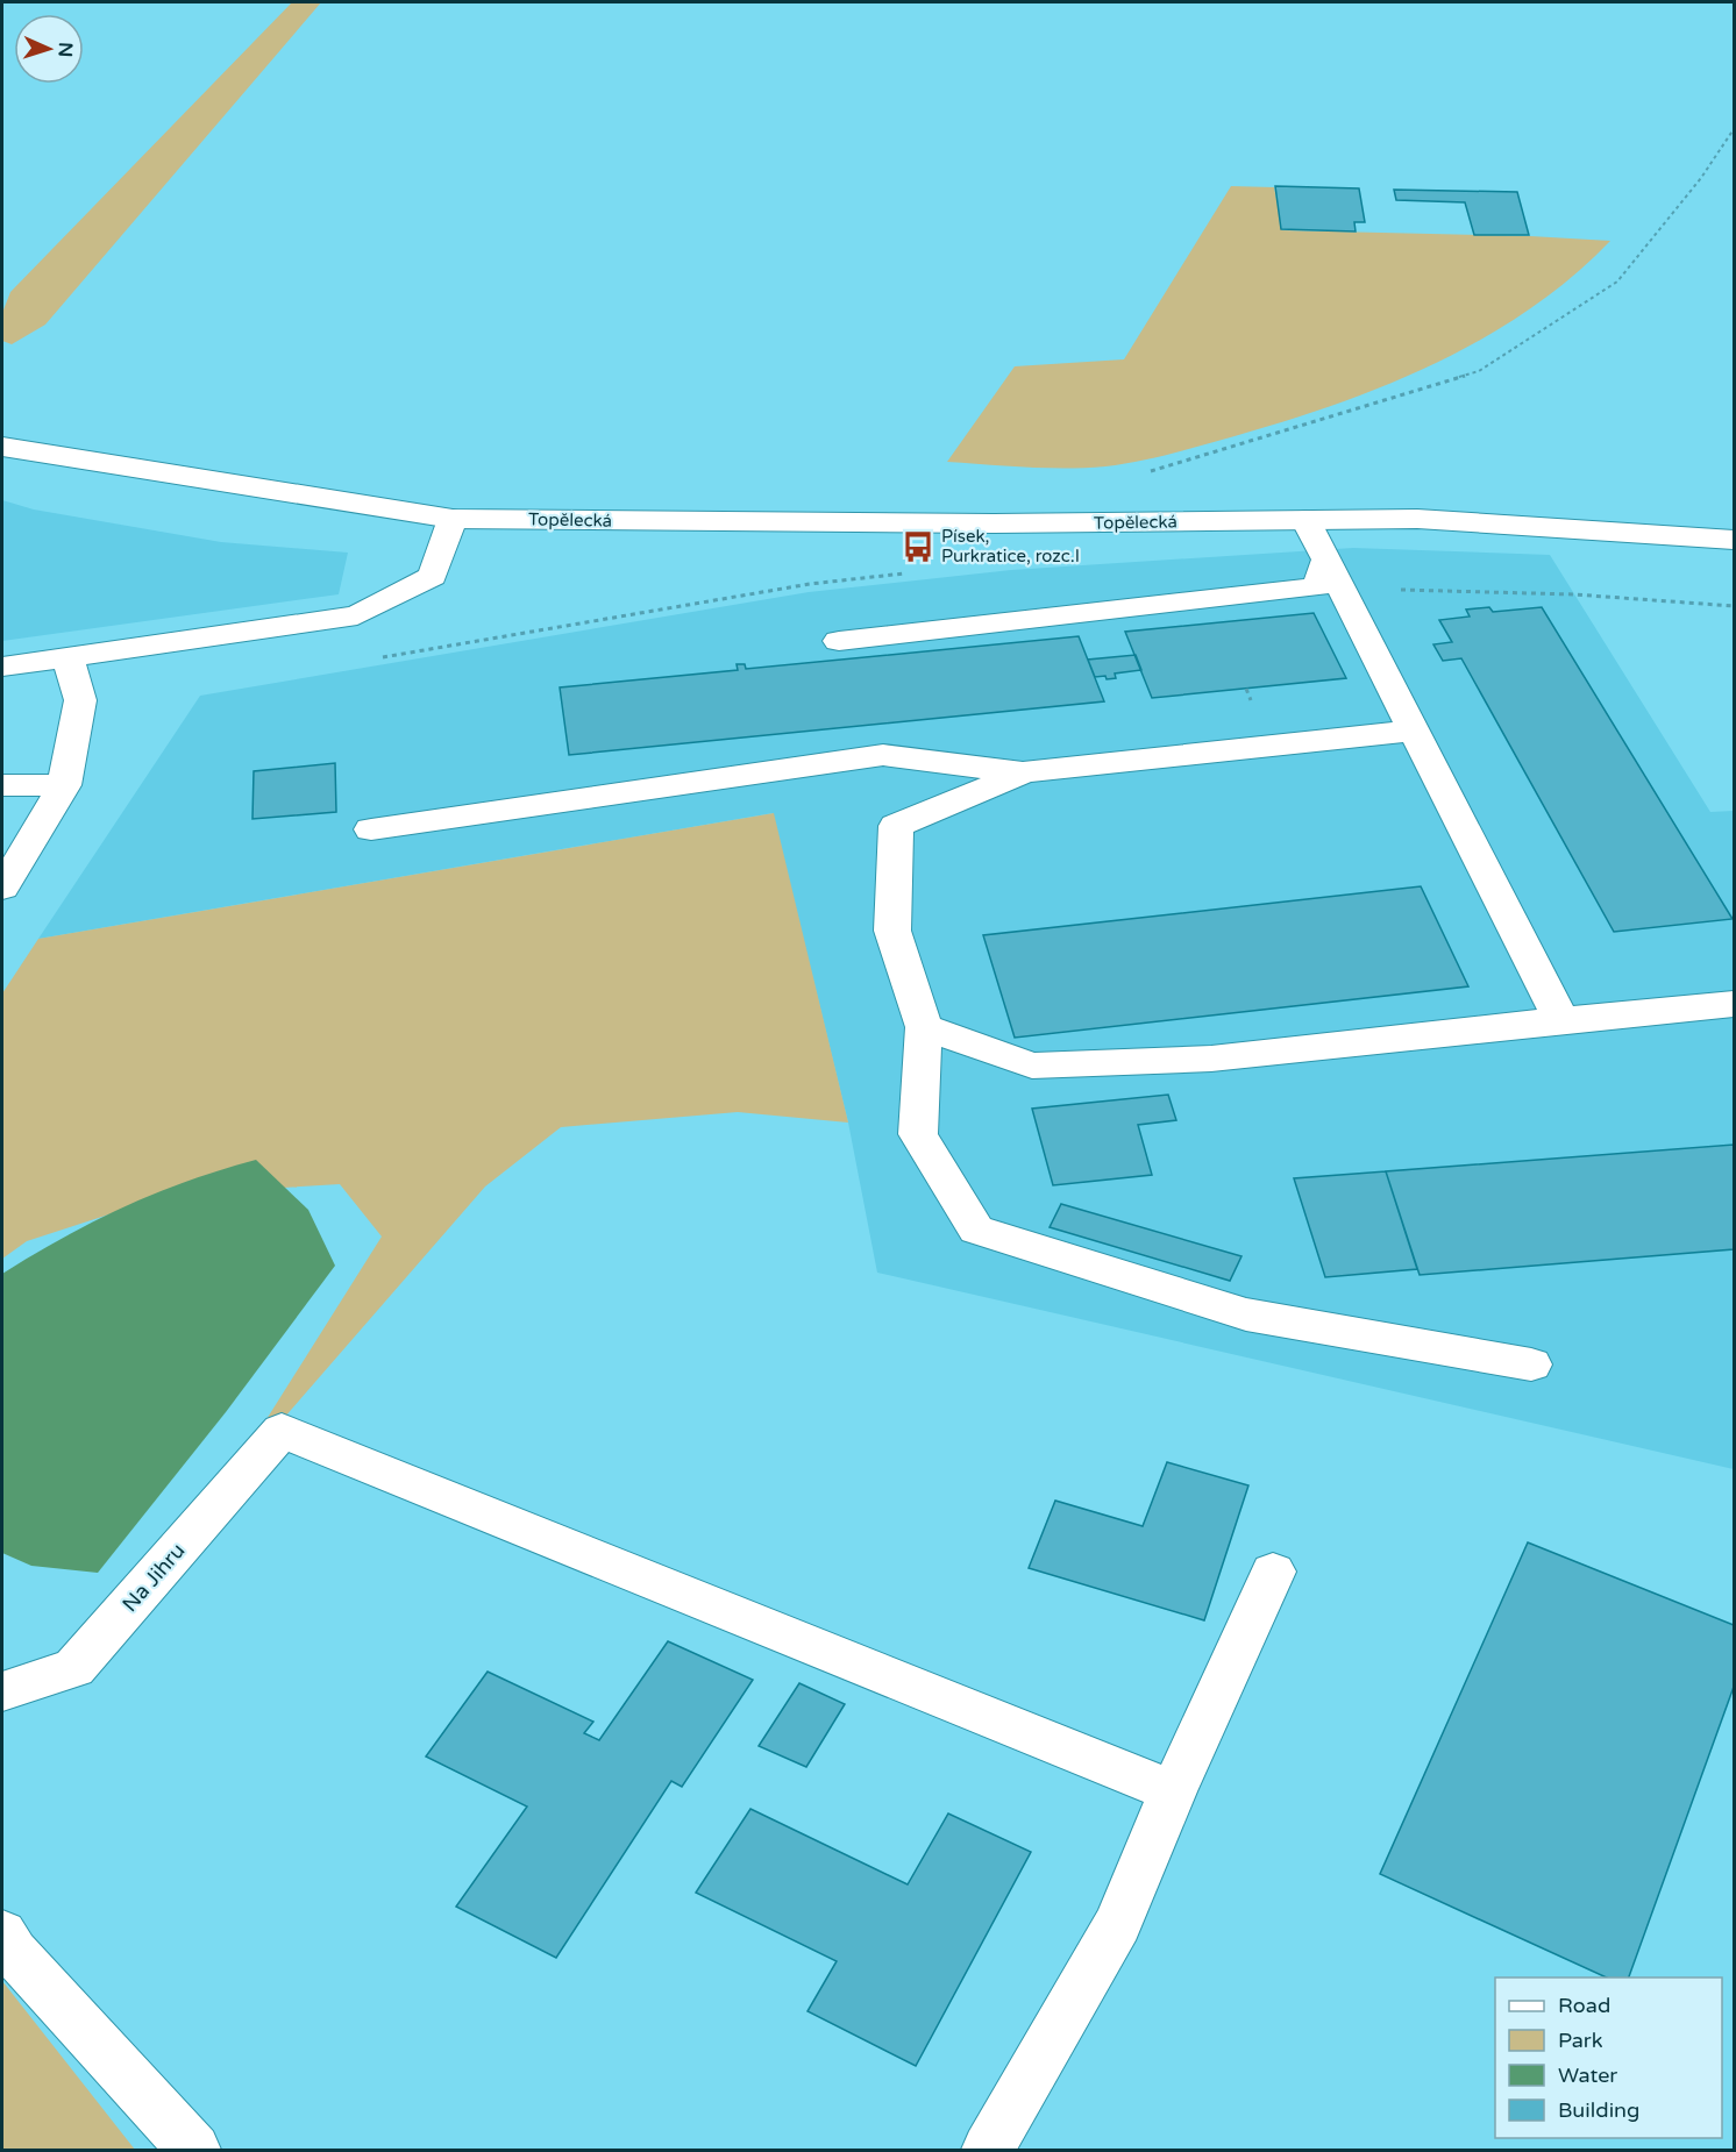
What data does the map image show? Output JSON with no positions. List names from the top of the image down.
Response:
{
  "streets": {
    "street": ["Topělecká", "Na Jihru"]
  },
  "places": {
    "bus stop": ["Písek, Purkratice, rozc.I"]
  },
  "legend": [
    "Road",
    "Park",
    "Water",
    "Building"
  ],
  "north": "right"
}
